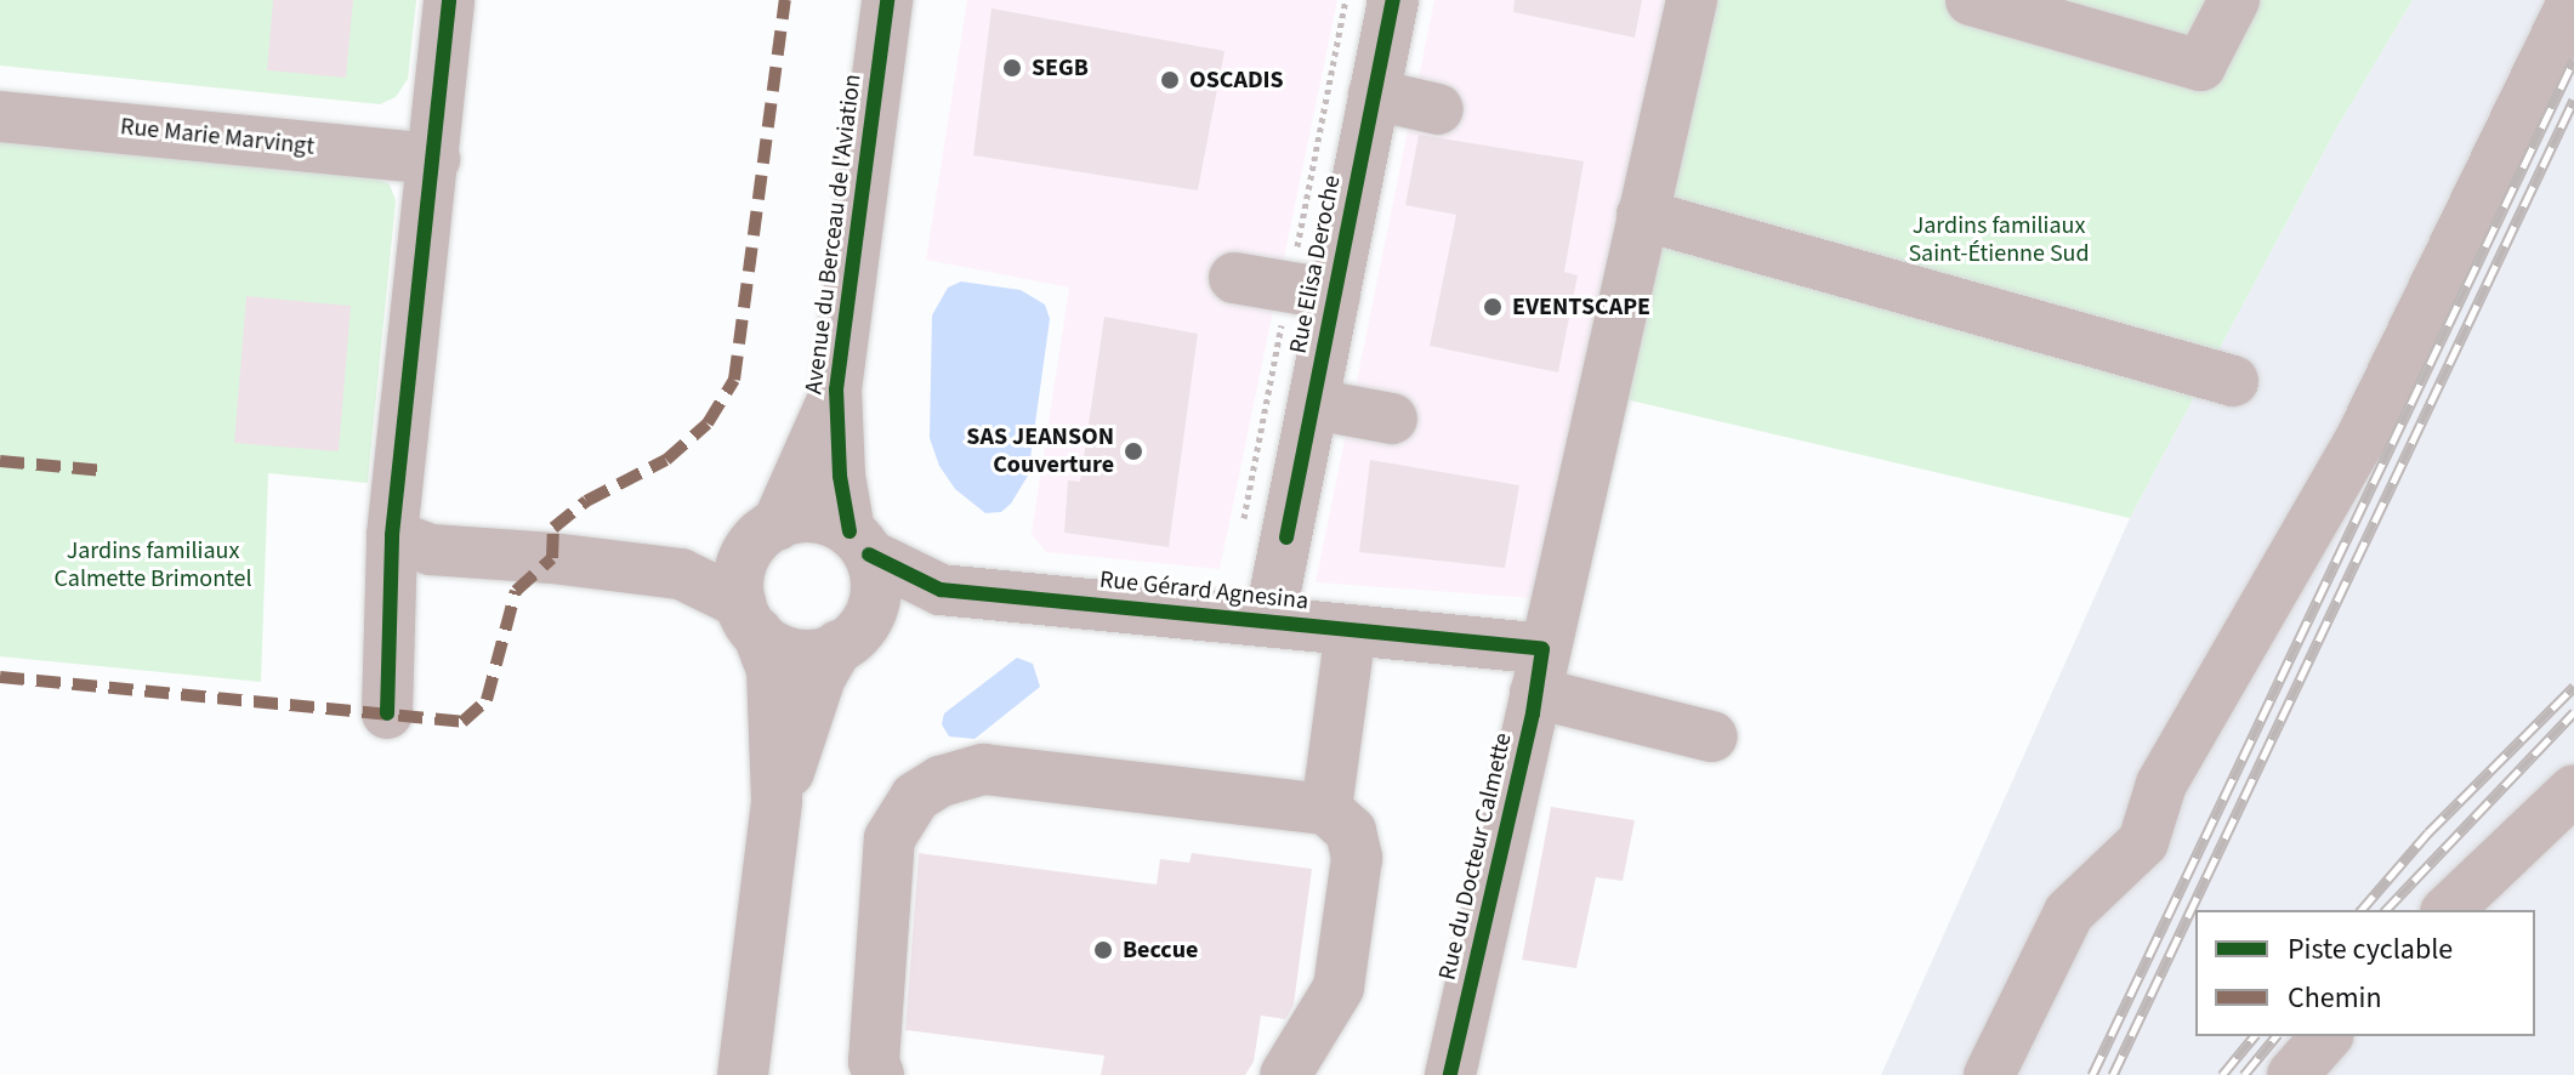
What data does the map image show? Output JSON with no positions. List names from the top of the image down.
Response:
{
  "streets": {
    "street": [
      "Rue Marie Marvingt",
      "Avenue du Berceau de l'Aviation",
      "Rue Elisa Deroche",
      "Rue Gérard Agnesina",
      "Rue du Docteur Calmette"
    ]
  },
  "crossings": [
    ["Avenue du Berceau de l'Aviation", "Rue Gérard Agnesina"],
    ["Rue Elisa Deroche", "Rue Gérard Agnesina"],
    ["Rue Gérard Agnesina", "Rue du Docteur Calmette"]
  ],
  "parks": ["Jardins familiaux Saint-Étienne Sud", "Jardins familiaux Calmette Brimontel"],
  "places": [
    "SEGB",
    "OSCADIS",
    "EVENTSCAPE",
    "SAS JEANSON Couverture",
    "Beccue"
  ],
  "legend": ["Piste cyclable", "Chemin"]
}
